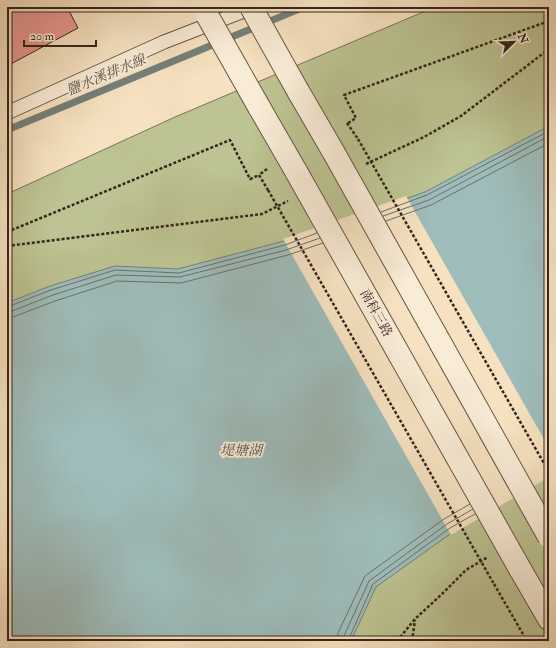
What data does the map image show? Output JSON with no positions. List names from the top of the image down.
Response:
{
  "streets": {
    "street": ["南科三路"]
  },
  "water": ["鹽水溪排水線", "堤塘湖"],
  "scale_bar": "20 m",
  "north": "top right"
}
